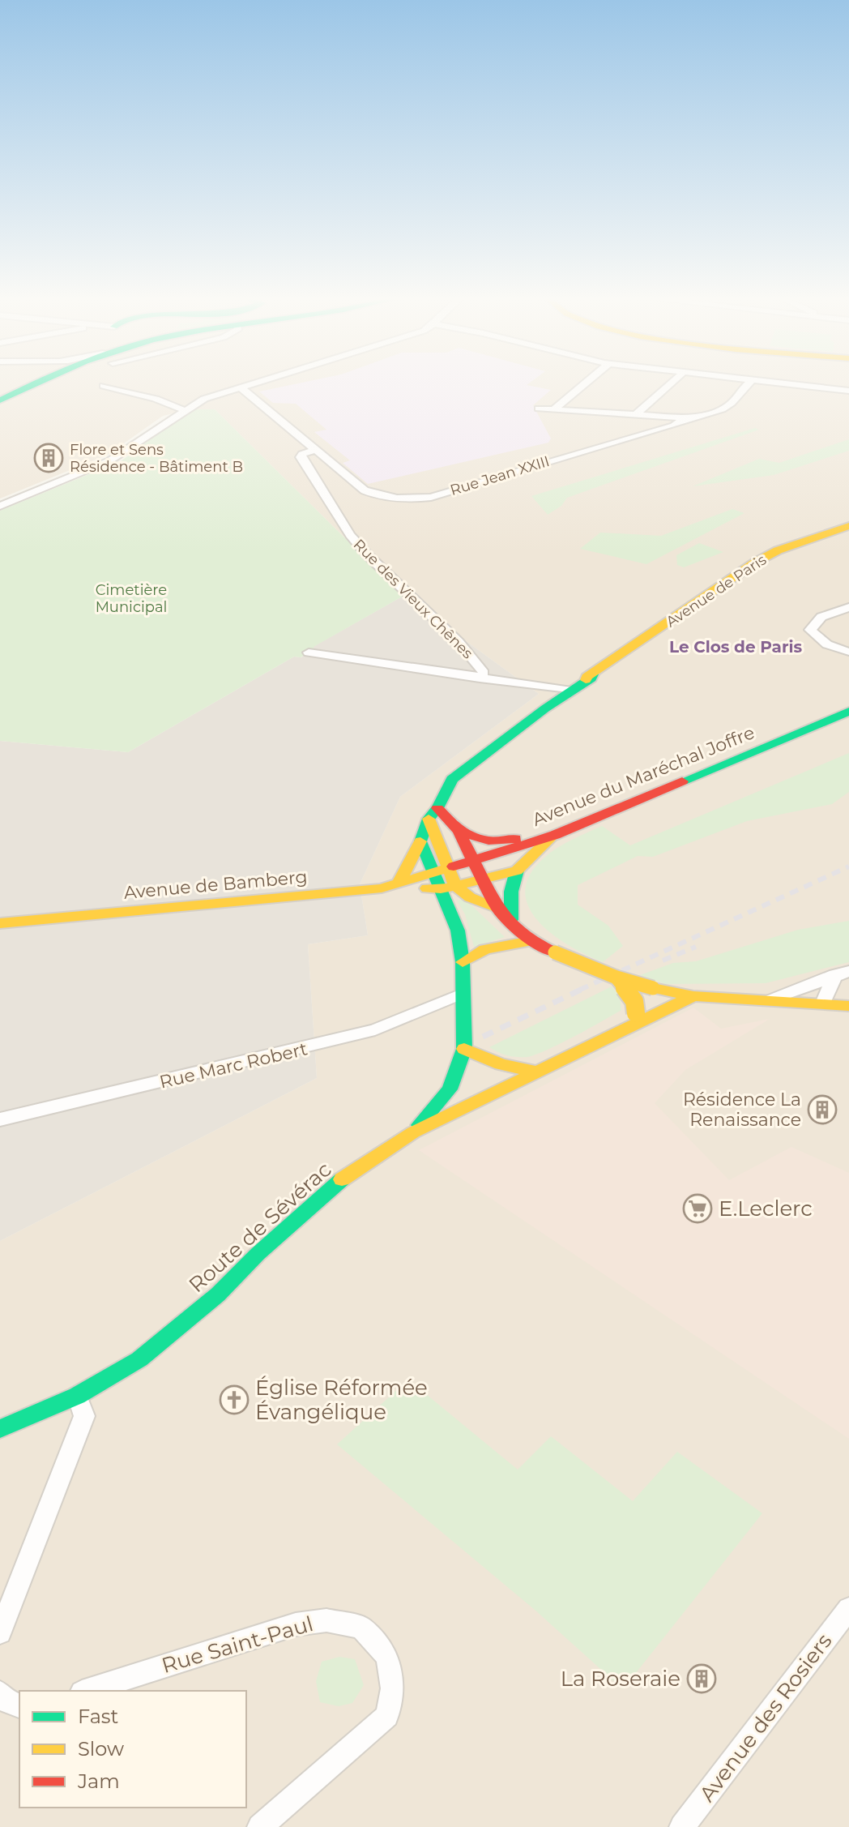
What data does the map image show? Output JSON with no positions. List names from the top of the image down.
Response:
{
  "streets": {
    "main road": [
      "Avenue de Paris",
      "Avenue du Maréchal Joffre",
      "Avenue de Bamberg",
      "Route de Sévérac"
    ],
    "street": [
      "Rue Jean XXIII",
      "Rue des Vieux Chênes",
      "Rue Marc Robert",
      "Rue Saint-Paul",
      "Avenue des Rosiers"
    ]
  },
  "crossings": [
    ["Rue Jean XXIII", "Rue des Vieux Chênes"],
    ["Avenue de Paris", "Rue des Vieux Chênes"],
    ["Avenue de Paris", "Avenue de Bamberg"],
    ["Avenue du Maréchal Joffre", "Avenue de Bamberg"],
    ["Rue Marc Robert", "Route de Sévérac"]
  ],
  "districts": ["Le Clos de Paris"],
  "parks": ["Cimetière Municipal"],
  "places": {
    "building": ["Flore et Sens Résidence - Bâtiment B", "Résidence La Renaissance", "La Roseraie"],
    "supermarket": ["E.Leclerc"],
    "church": ["Église Réformée Évangélique"]
  },
  "legend": ["Fast", "Slow", "Jam"]
}
